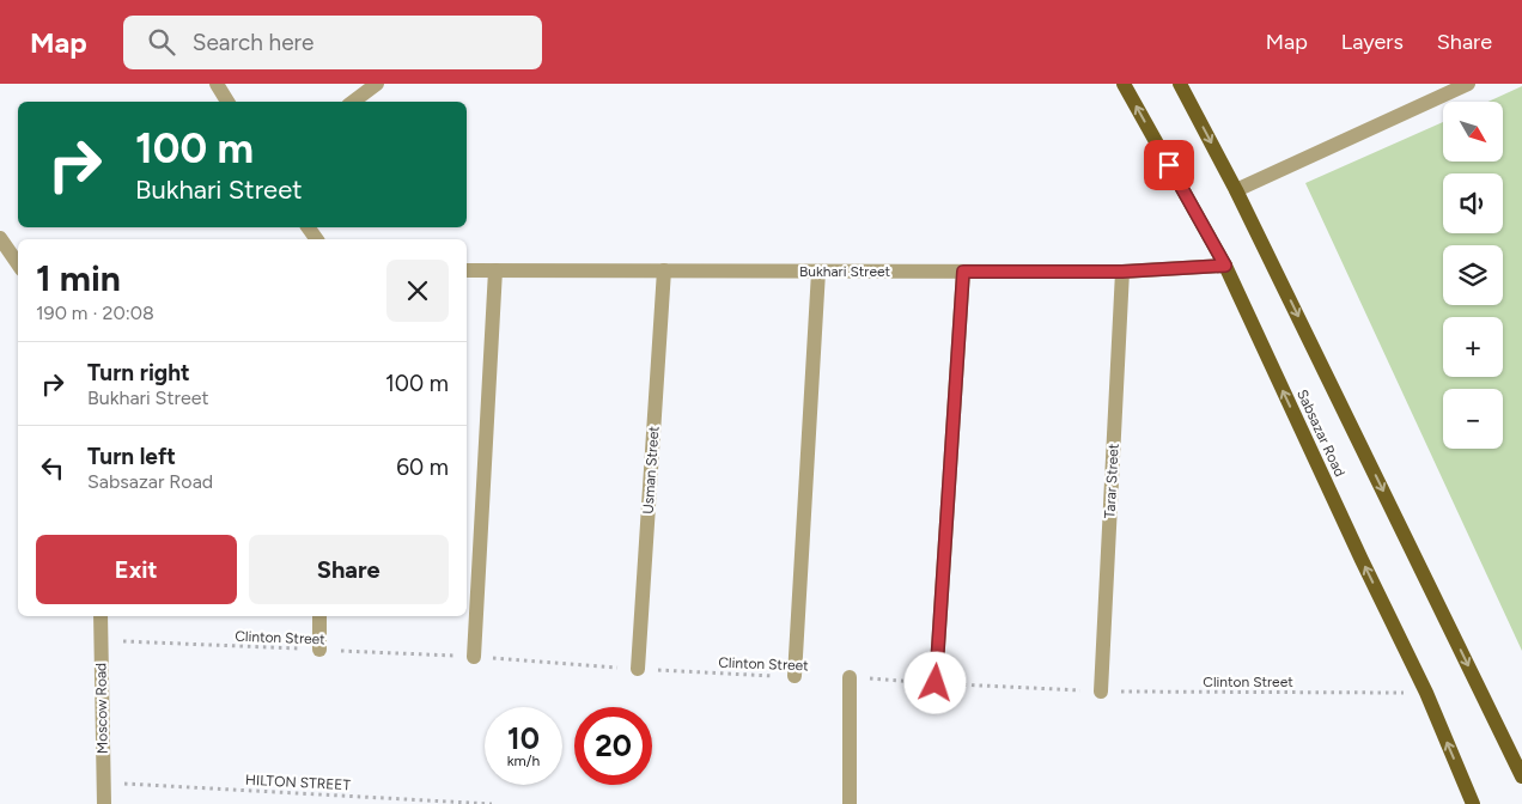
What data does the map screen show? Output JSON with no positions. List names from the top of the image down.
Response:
{
  "streets": {
    "main road": ["Sabsazar Road"],
    "street": [
      "Bukhari Street",
      "Usman Street",
      "Tarar Street",
      "Moscow Road"
    ],
    "path": ["Clinton Street", "HILTON STREET"]
  },
  "crossings": [
    ["Bukhari Street", "Sabsazar Road"],
    ["Bukhari Street", "Usman Street"],
    ["Bukhari Street", "Tarar Street"],
    ["Sabsazar Road", "Clinton Street"],
    ["Usman Street", "Clinton Street"],
    ["Tarar Street", "Clinton Street"],
    ["Clinton Street", "Moscow Road"],
    ["Moscow Road", "HILTON STREET"]
  ],
  "north": "bottom right",
  "page": {
    "header": "Map",
    "search": "Search here",
    "nav": ["Map", "Layers", "Share"],
    "map_buttons": ["+", "−"],
    "turn": ["100 m", "Bukhari Street"],
    "heading": ["1 min", "190 m · 20:08"],
    "list": [
      {
        "name": "Turn right",
        "note": "Bukhari Street",
        "value": "100 m"
      },
      {
        "name": "Turn left",
        "note": "Sabsazar Road",
        "value": "60 m"
      }
    ],
    "buttons": ["Exit", "Share"],
    "speed": "10 km/h",
    "limit": "20"
  }
}
